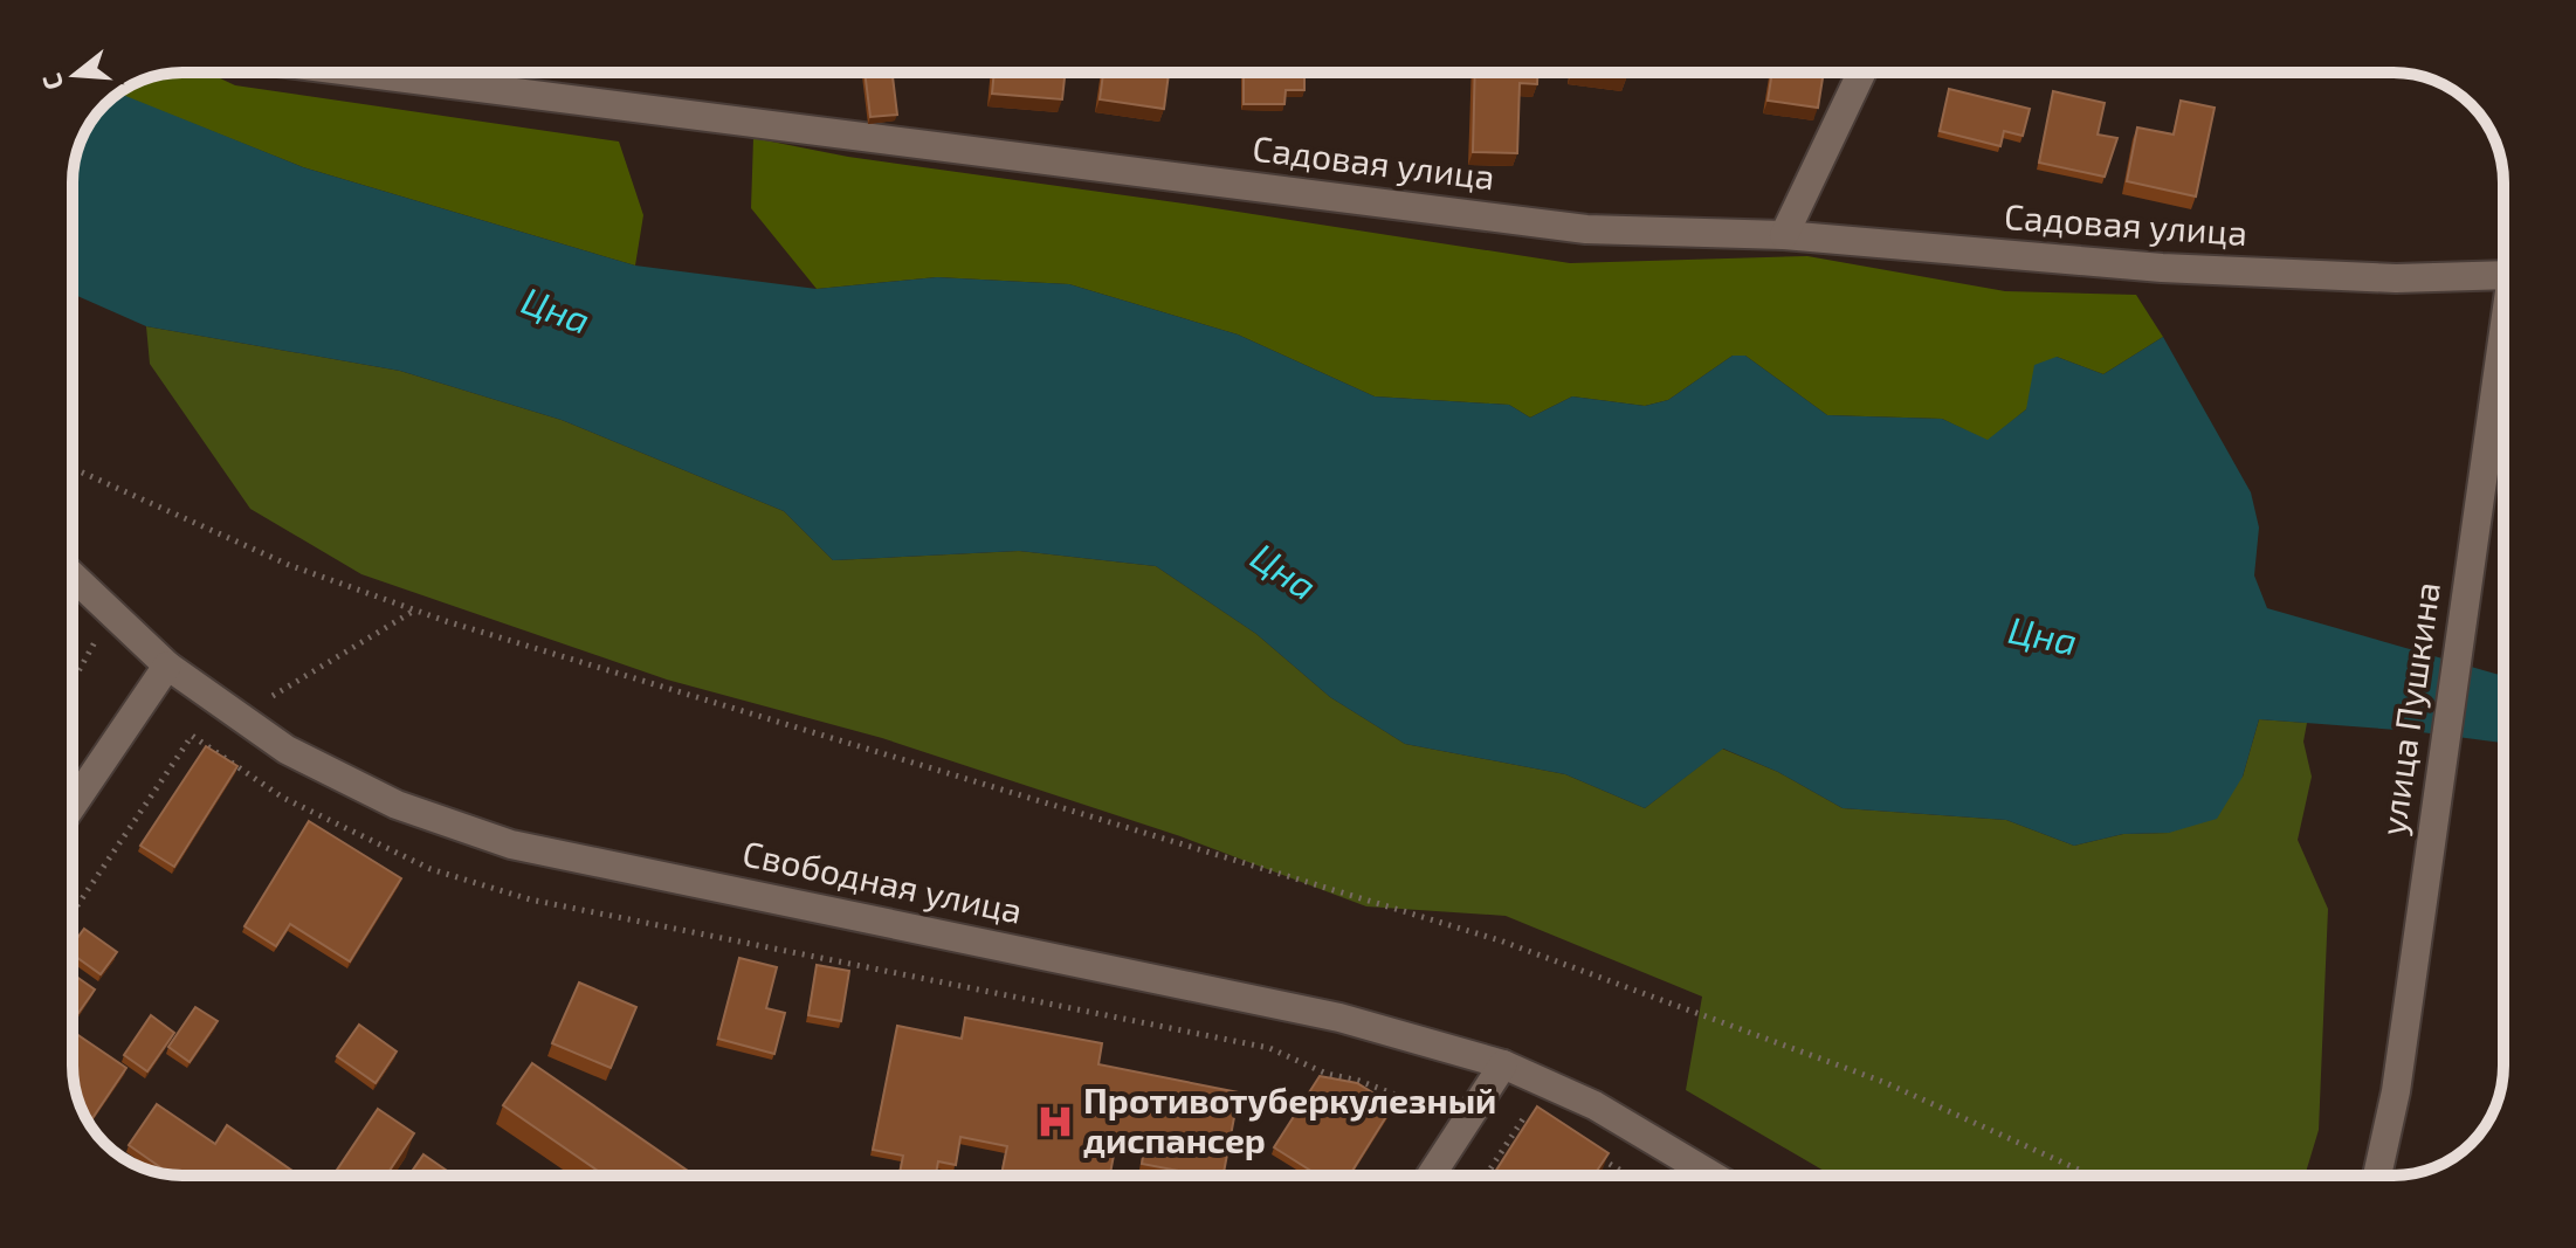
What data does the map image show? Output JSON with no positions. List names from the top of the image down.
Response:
{
  "streets": {
    "street": ["Садовая улица", "улица Пушкина", "Свободная улица"]
  },
  "water": ["Цна"],
  "places": {
    "hospital": ["Противотуберкулезный диспансер"]
  },
  "north": "left"
}
